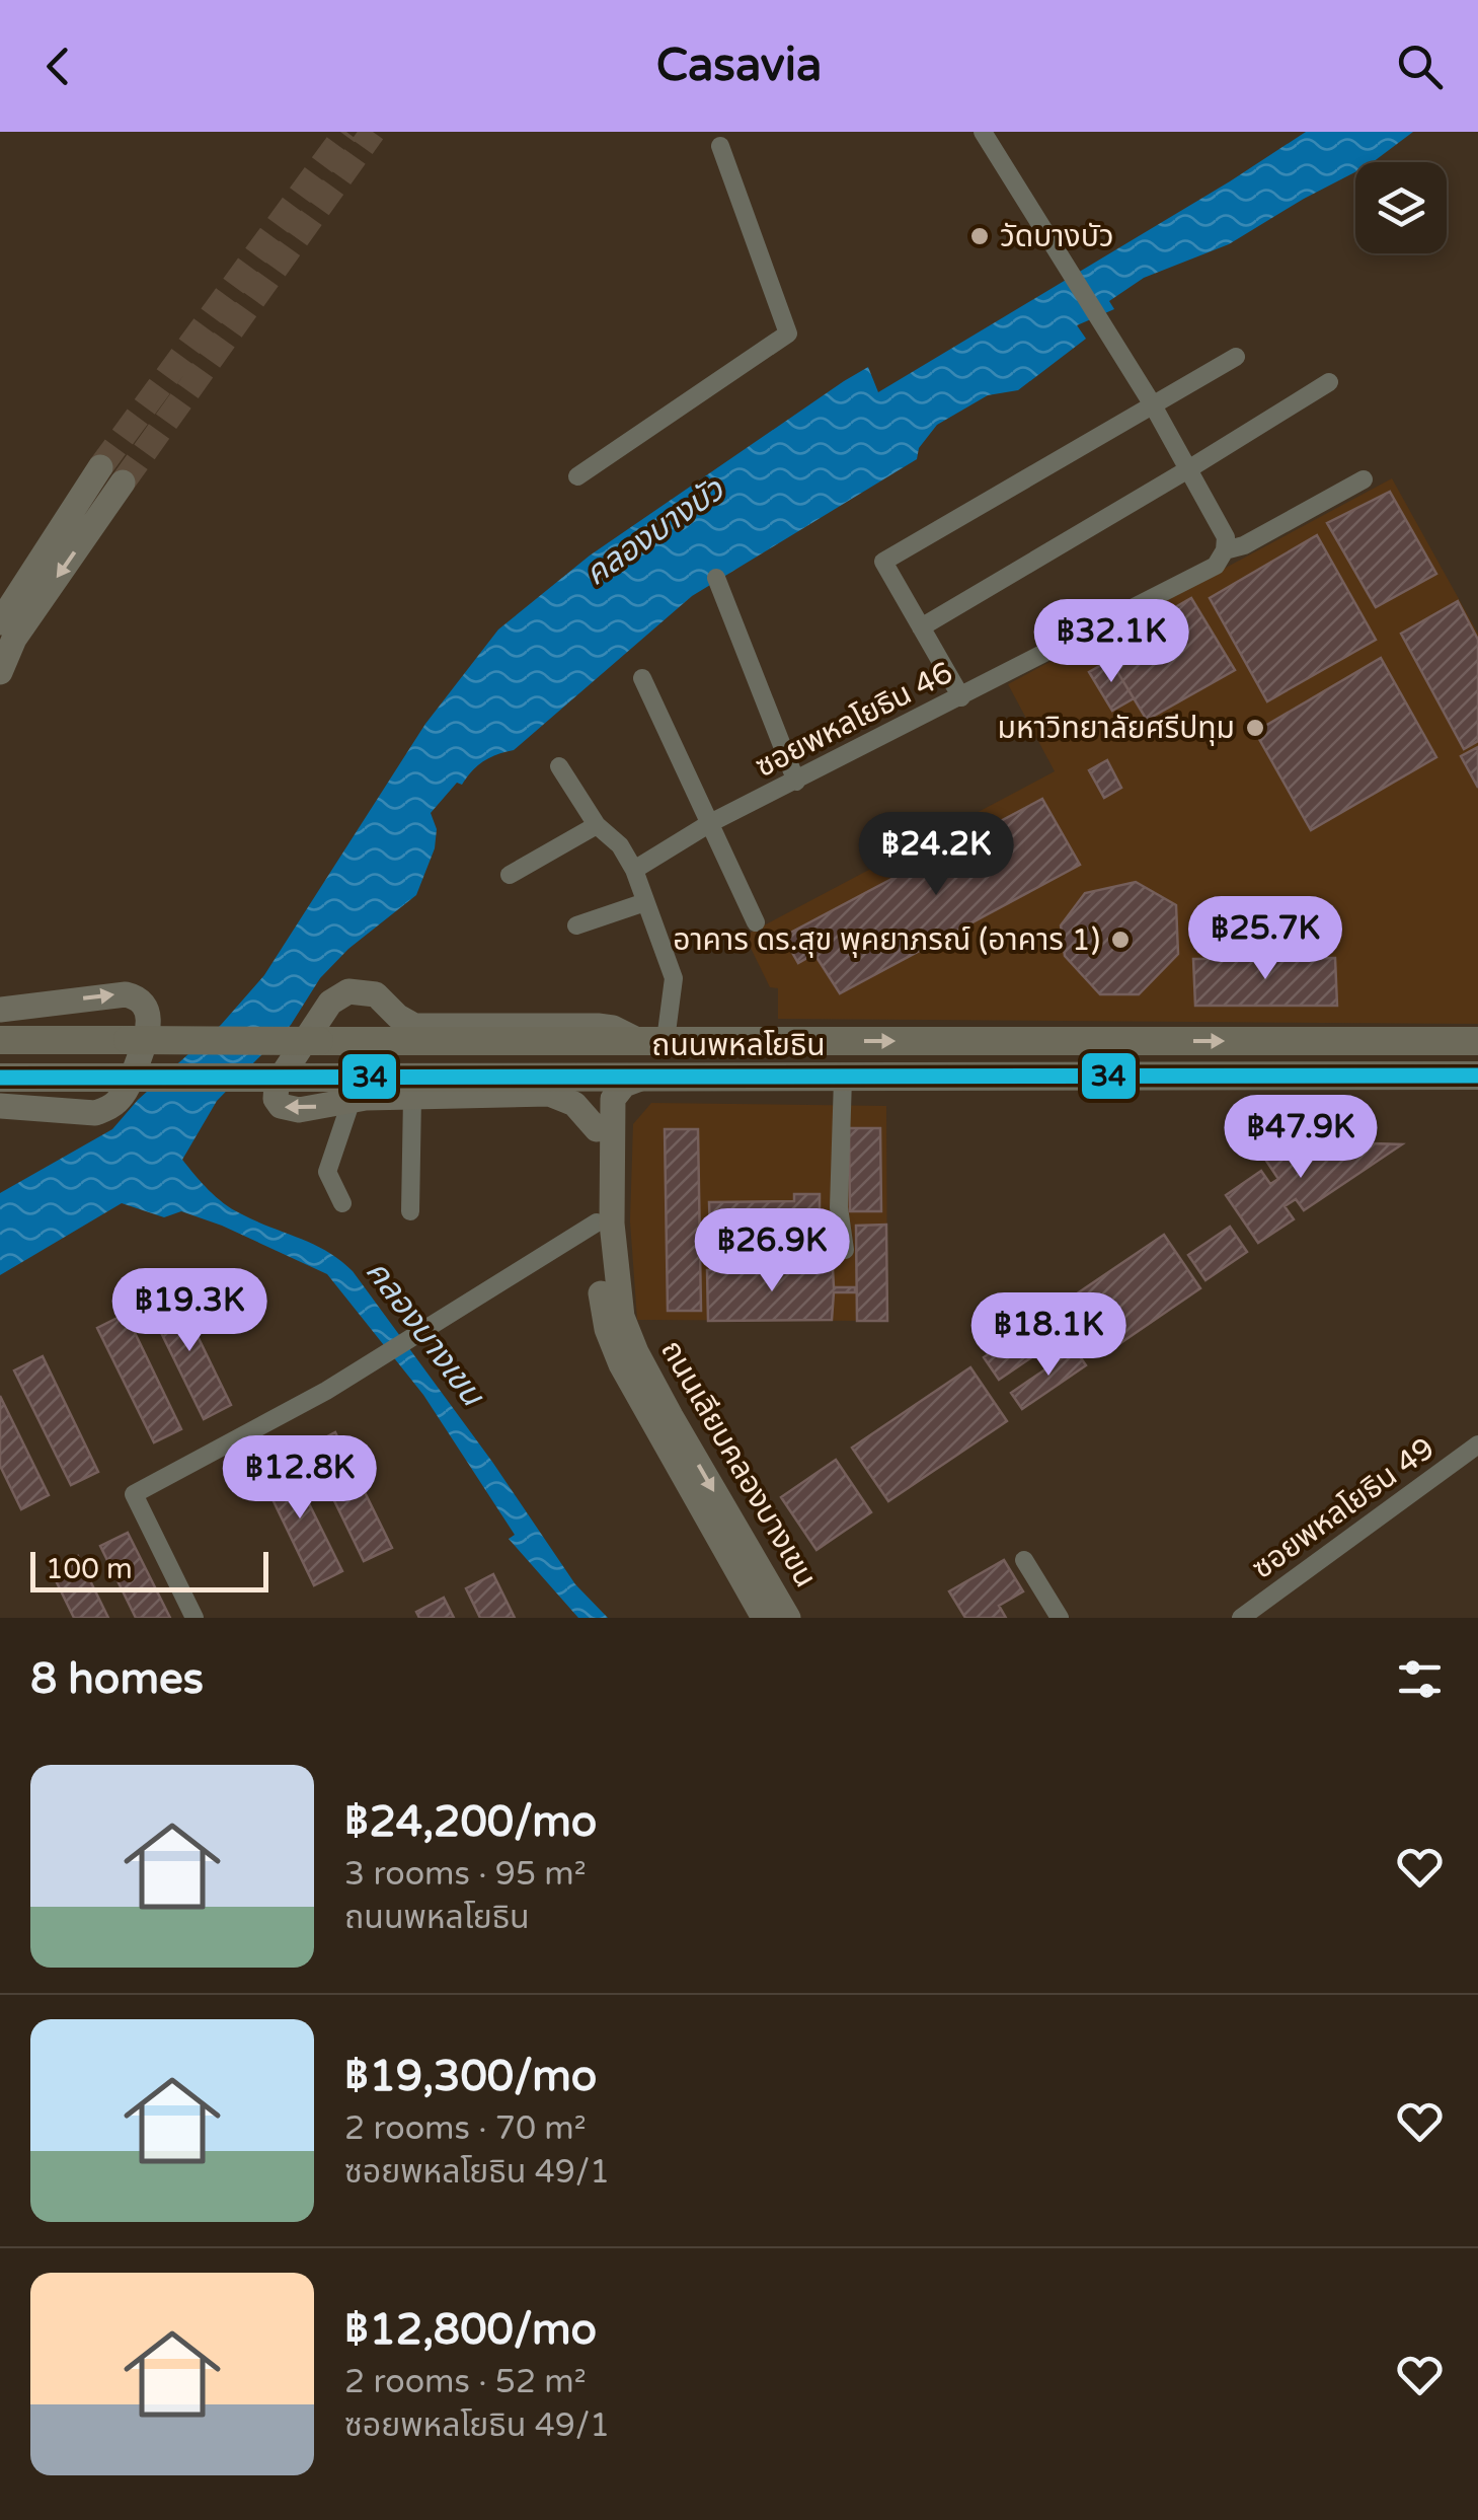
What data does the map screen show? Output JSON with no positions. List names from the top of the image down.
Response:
{
  "streets": {
    "main road": ["ถนนพหลโยธิน", "ถนนเลียบคลองบางเขน"],
    "street": ["ซอยพหลโยธิน 46", "ซอยพหลโยธิน 49"]
  },
  "water": ["คลองบางบัว", "คลองบางเขน"],
  "places": ["วัดบางบัว", "มหาวิทยาลัยศรีปทุม", "อาคาร ดร.สุข พุคยาภรณ์ (อาคาร 1)"],
  "lines": ["transit line 34"],
  "scale_bar": "100 m",
  "page": {
    "header": "Casavia",
    "price": [
      "฿32.1K",
      "฿24.2K",
      "฿25.7K",
      "฿47.9K",
      "฿26.9K",
      "฿19.3K",
      "฿18.1K",
      "฿12.8K"
    ],
    "scale": "100 m",
    "heading": "8 homes",
    "list": [
      {
        "name": "฿24,200/mo",
        "note": "3 rooms · 95 m² · ถนนพหลโยธิน"
      },
      {
        "name": "฿19,300/mo",
        "note": "2 rooms · 70 m² · ซอยพหลโยธิน 49/1"
      },
      {
        "name": "฿12,800/mo",
        "note": "2 rooms · 52 m² · ซอยพหลโยธิน 49/1"
      }
    ]
  }
}
